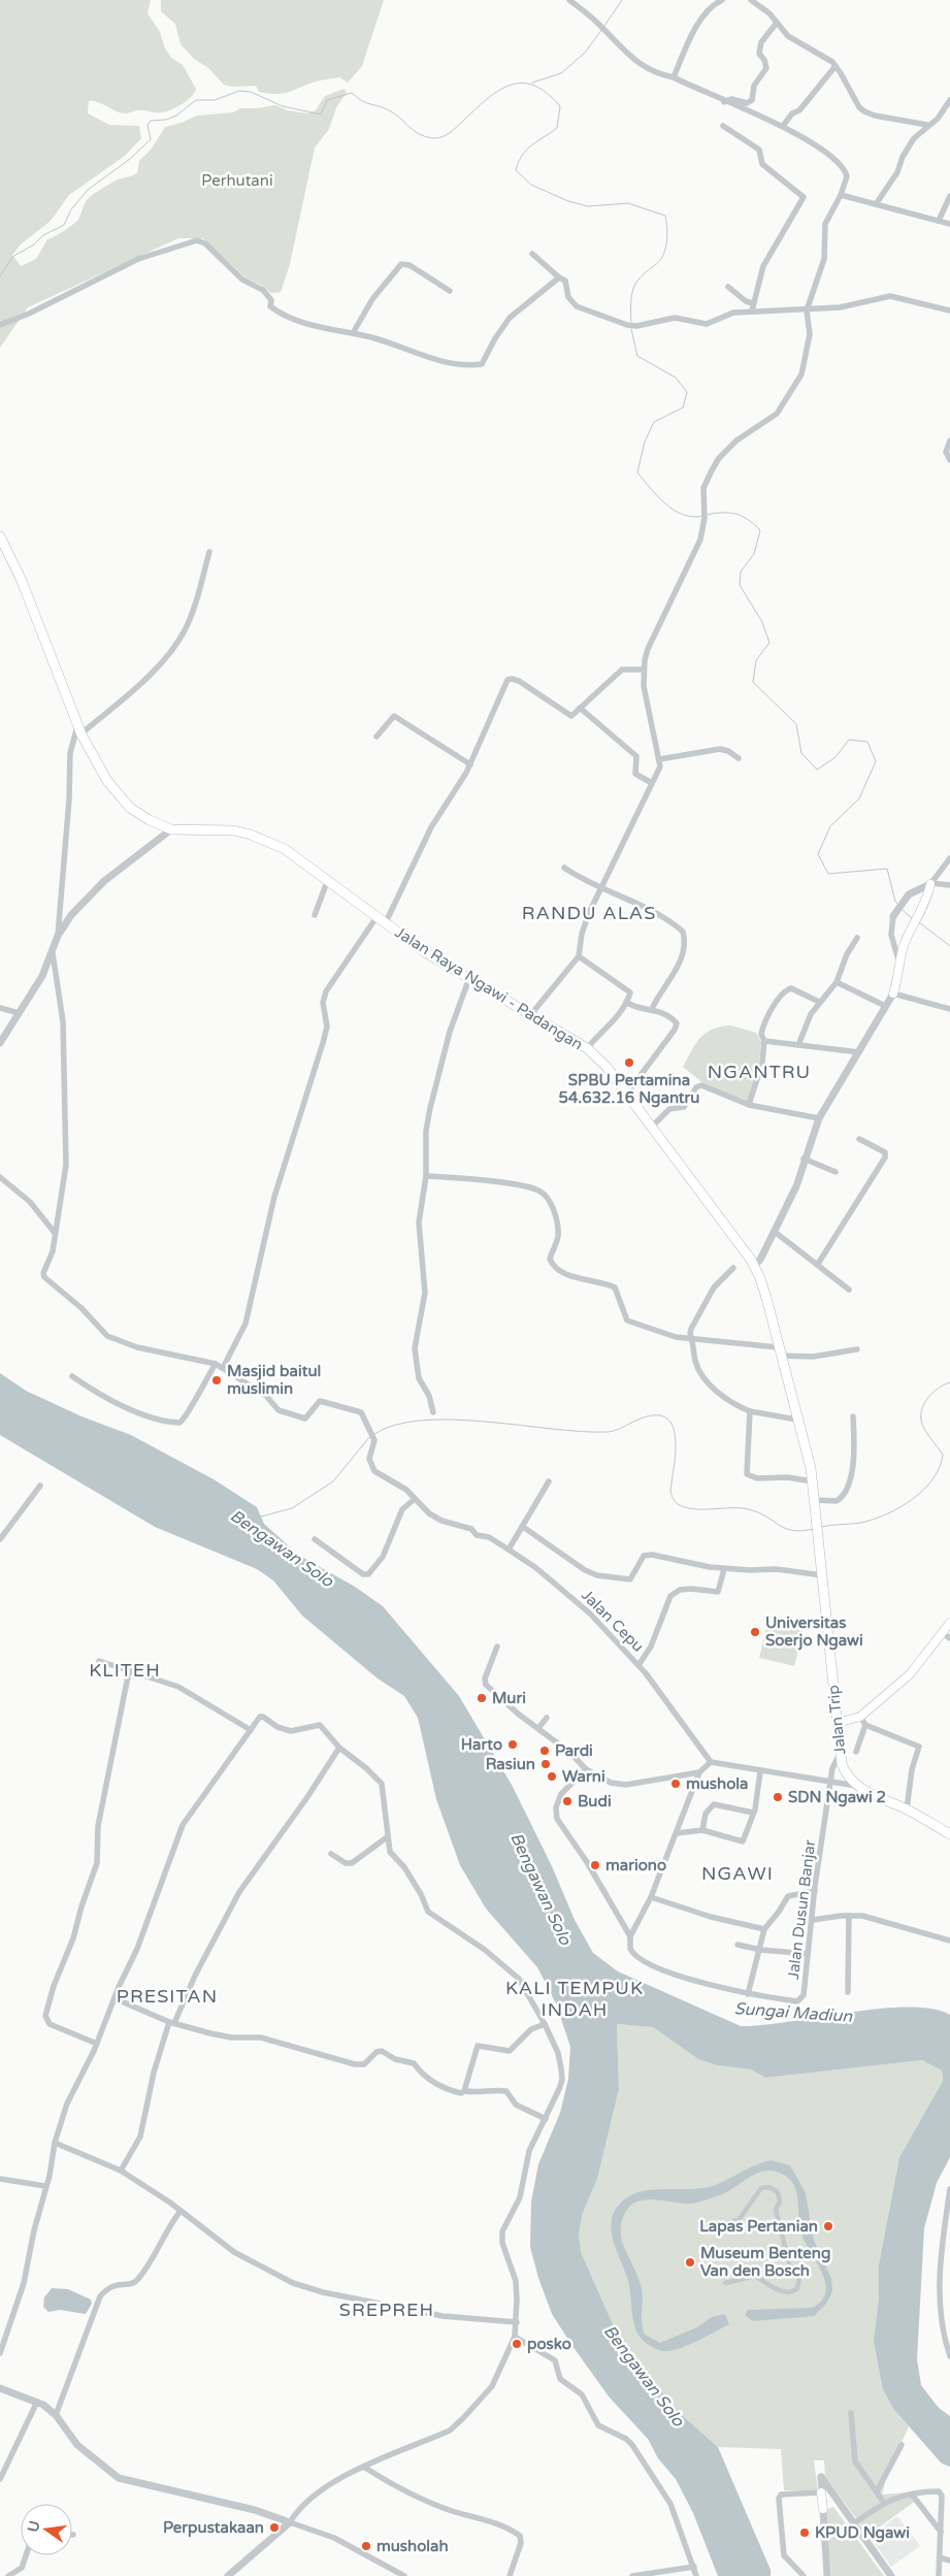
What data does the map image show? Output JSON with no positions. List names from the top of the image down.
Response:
{
  "streets": {
    "highway": ["Jalan Raya Ngawi - Padangan", "Jalan Trip"],
    "street": ["Jalan Cepu", "Jalan Dusun Banjar"]
  },
  "crossings": [
    ["Jalan Raya Ngawi - Padangan", "Jalan Trip"],
    ["Jalan Trip", "Jalan Dusun Banjar"]
  ],
  "districts": [
    "RANDU ALAS",
    "NGANTRU",
    "KLITEH",
    "NGAWI",
    "KALI TEMPUK INDAH",
    "PRESITAN",
    "SREPREH"
  ],
  "water": ["Bengawan Solo", "Sungai Madiun"],
  "parks": ["Perhutani"],
  "places": [
    "SPBU Pertamina 54.632.16 Ngantru",
    "Masjid baitul muslimin",
    "Universitas Soerjo Ngawi",
    "Muri",
    "Harto",
    "Pardi",
    "Rasiun",
    "Warni",
    "mushola",
    "SDN Ngawi 2",
    "Budi",
    "mariono",
    "Lapas Pertanian",
    "Museum Benteng Van den Bosch",
    "posko",
    "Perpustakaan",
    "KPUD Ngawi",
    "musholah"
  ],
  "north": "left"
}
